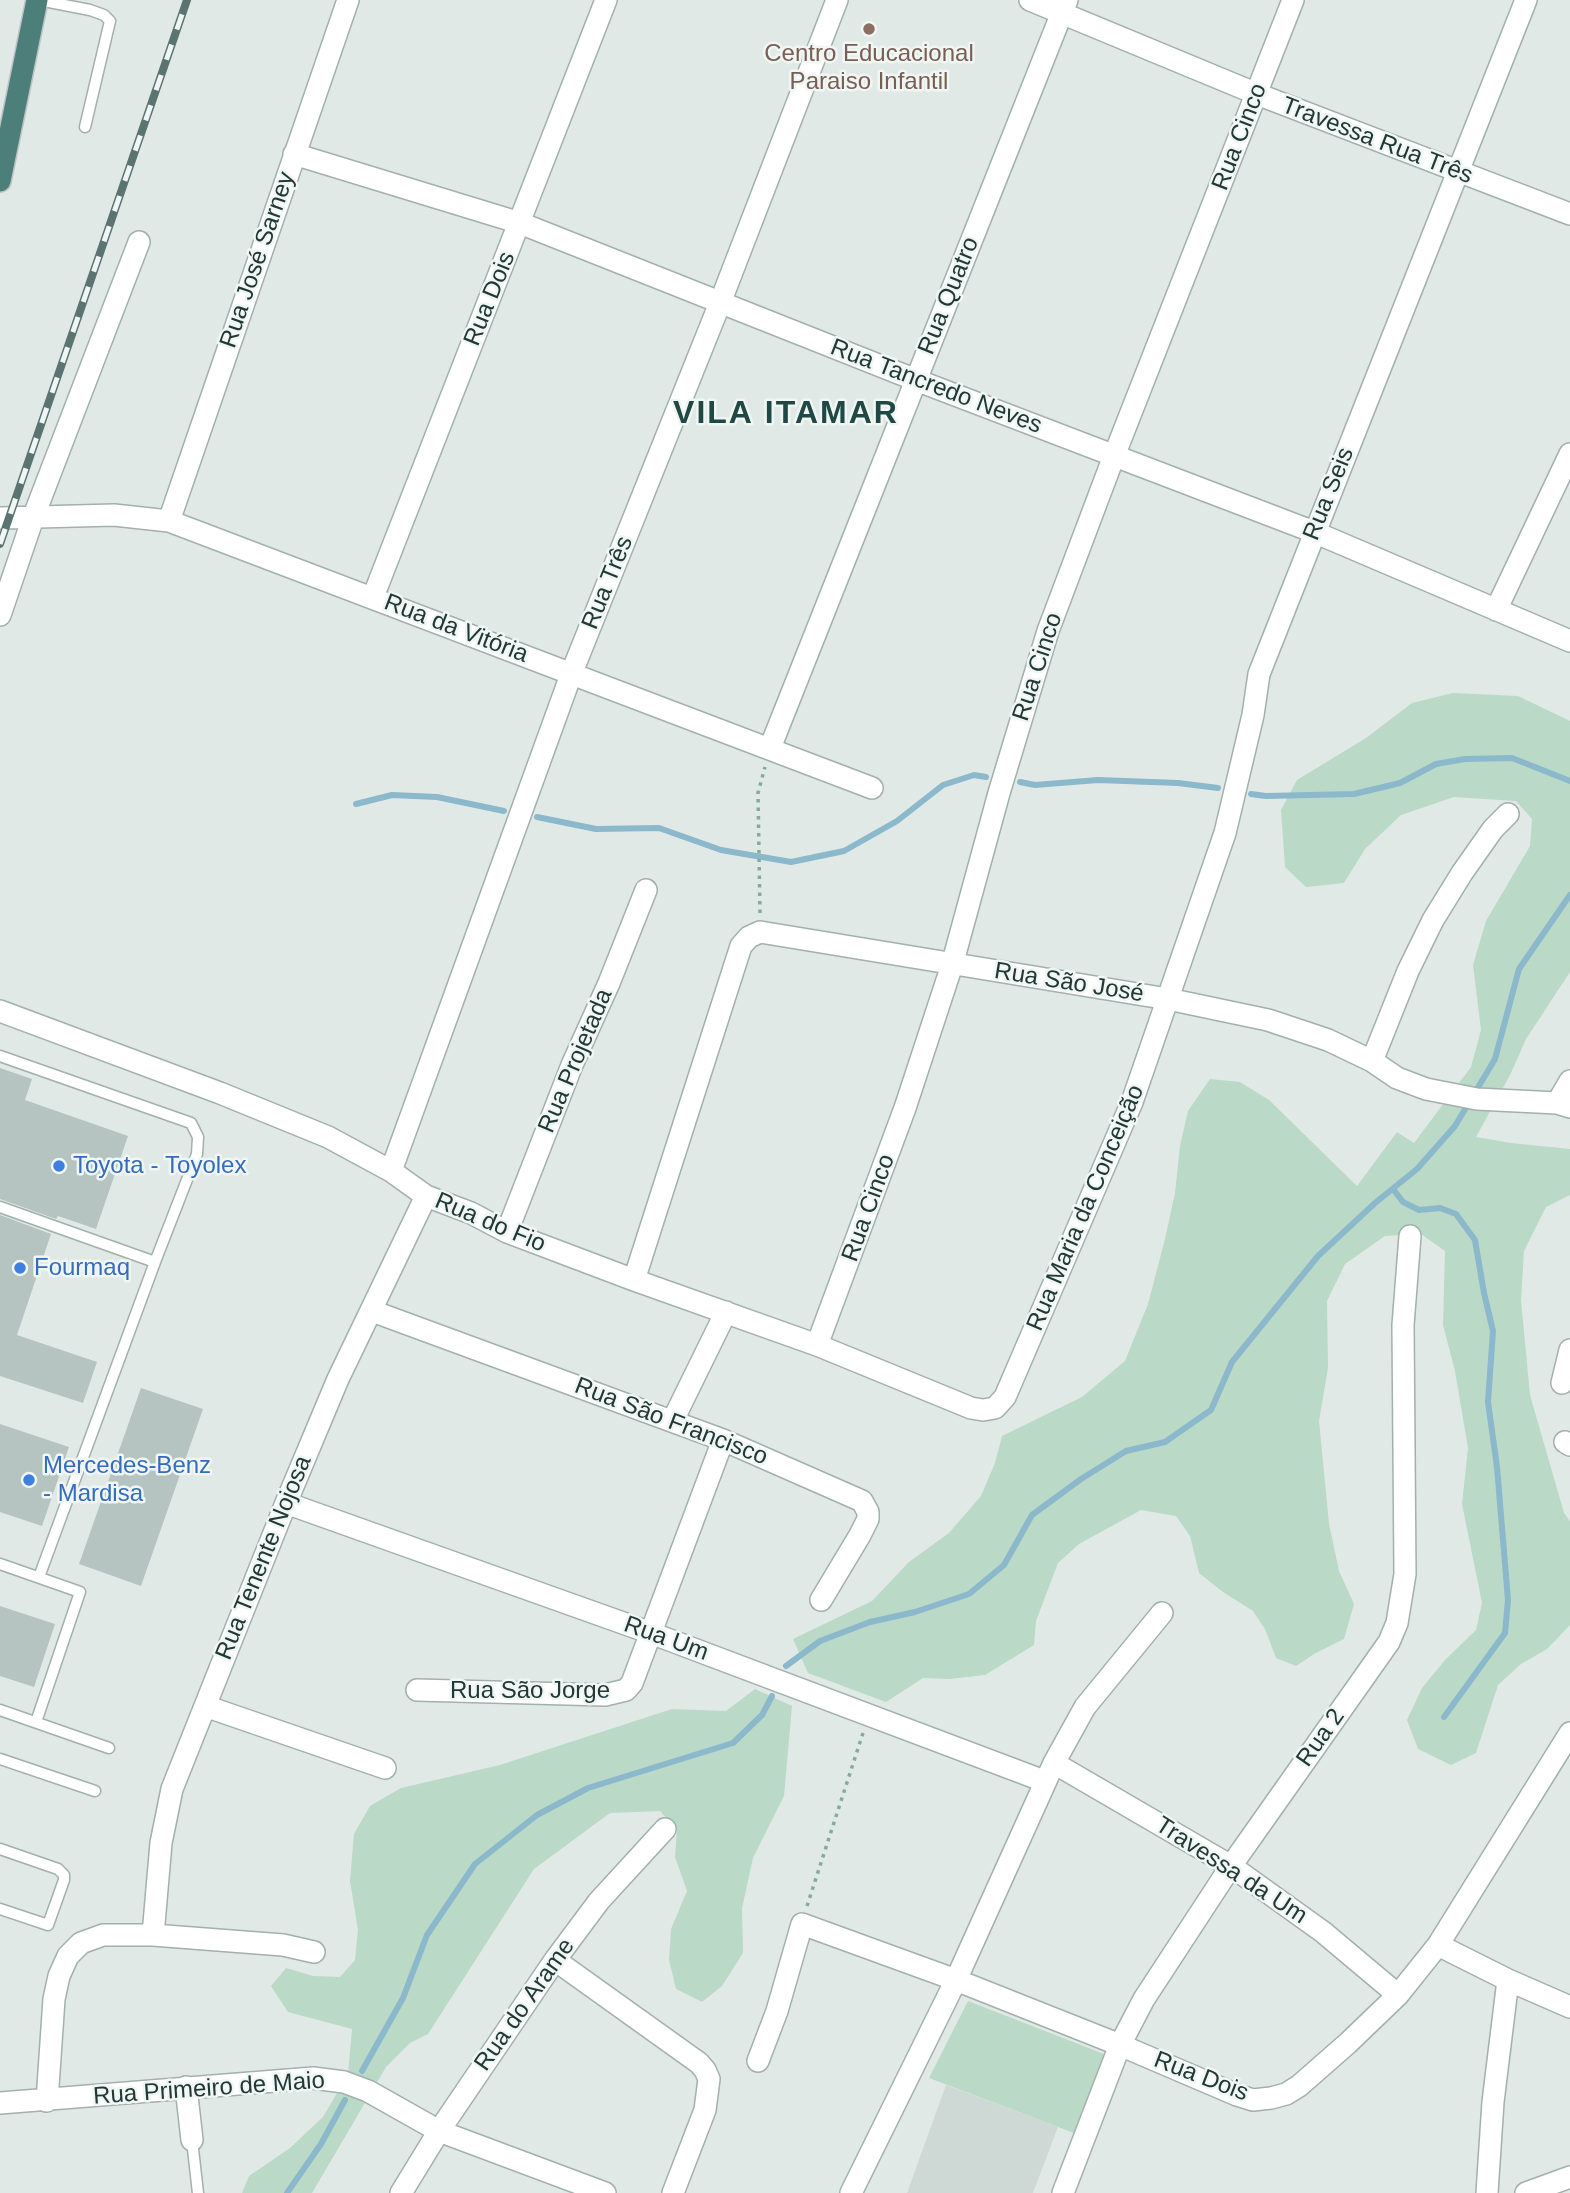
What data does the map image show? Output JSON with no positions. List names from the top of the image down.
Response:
{
  "streets": {
    "street": [
      "Rua Cinco",
      "Travessa Rua Três",
      "Rua José Sarney",
      "Rua Quatro",
      "Rua Dois",
      "Rua Tancredo Neves",
      "Rua Seis",
      "Rua Três",
      "Rua da Vitória",
      "Rua São José",
      "Rua Projetada",
      "Rua Maria da Conceição",
      "Rua do Fio",
      "Rua São Francisco",
      "Rua Tenente Nojosa",
      "Rua Um",
      "Rua São Jorge",
      "Rua 2",
      "Travessa da Um",
      "Rua do Arame",
      "Rua Primeiro de Maio"
    ]
  },
  "crossings": [
    ["Rua Cinco", "Travessa Rua Três"],
    ["Rua Cinco", "Rua Tancredo Neves"],
    ["Rua Cinco", "Rua São José"],
    ["Rua Cinco", "Rua do Fio"],
    ["Travessa Rua Três", "Rua Quatro"],
    ["Travessa Rua Três", "Rua Seis"],
    ["Rua José Sarney", "Rua Tancredo Neves"],
    ["Rua José Sarney", "Rua da Vitória"],
    ["Rua Quatro", "Rua Tancredo Neves"],
    ["Rua Quatro", "Rua da Vitória"],
    ["Rua Dois", "Rua Tancredo Neves"],
    ["Rua Dois", "Rua da Vitória"],
    ["Rua Dois", "Rua 2"],
    ["Rua Dois", "Travessa da Um"],
    ["Rua Tancredo Neves", "Rua Seis"],
    ["Rua Tancredo Neves", "Rua Três"],
    ["Rua Seis", "Rua São José"],
    ["Rua Seis", "Rua Maria da Conceição"],
    ["Rua Três", "Rua da Vitória"],
    ["Rua Três", "Rua do Fio"],
    ["Rua São José", "Rua Maria da Conceição"],
    ["Rua Projetada", "Rua do Fio"],
    ["Rua Maria da Conceição", "Rua do Fio"],
    ["Rua do Fio", "Rua Tenente Nojosa"],
    ["Rua São Francisco", "Rua Tenente Nojosa"],
    ["Rua São Francisco", "Rua São Jorge"],
    ["Rua Tenente Nojosa", "Rua Um"],
    ["Rua Um", "Rua São Jorge"],
    ["Rua Um", "Travessa da Um"],
    ["Rua 2", "Travessa da Um"],
    ["Rua do Arame", "Rua Primeiro de Maio"]
  ],
  "districts": ["VILA ITAMAR"],
  "places": [
    "Centro Educacional Paraiso Infantil",
    "Toyota - Toyolex",
    "Fourmaq",
    "Mercedes-Benz - Mardisa"
  ]
}
